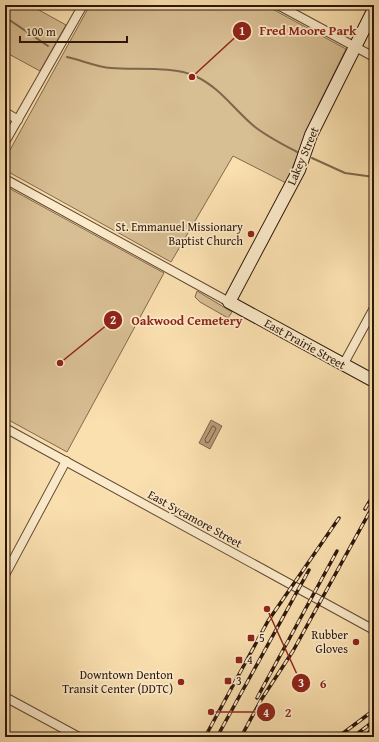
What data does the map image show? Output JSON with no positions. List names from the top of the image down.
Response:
{
  "streets": {
    "street": ["Lakey Street", "East Prairie Street", "East Sycamore Street"]
  },
  "crossings": [
    ["Lakey Street", "East Prairie Street"]
  ],
  "places": {
    "other": [
      "Fred Moore Park",
      "St. Emmanuel Missionary Baptist Church",
      "Oakwood Cemetery",
      "6",
      "Rubber Gloves",
      "Downtown Denton Transit Center (DDTC)",
      "2"
    ],
    "transit": ["5", "4", "3"]
  },
  "scale_bar": "100 m"
}
